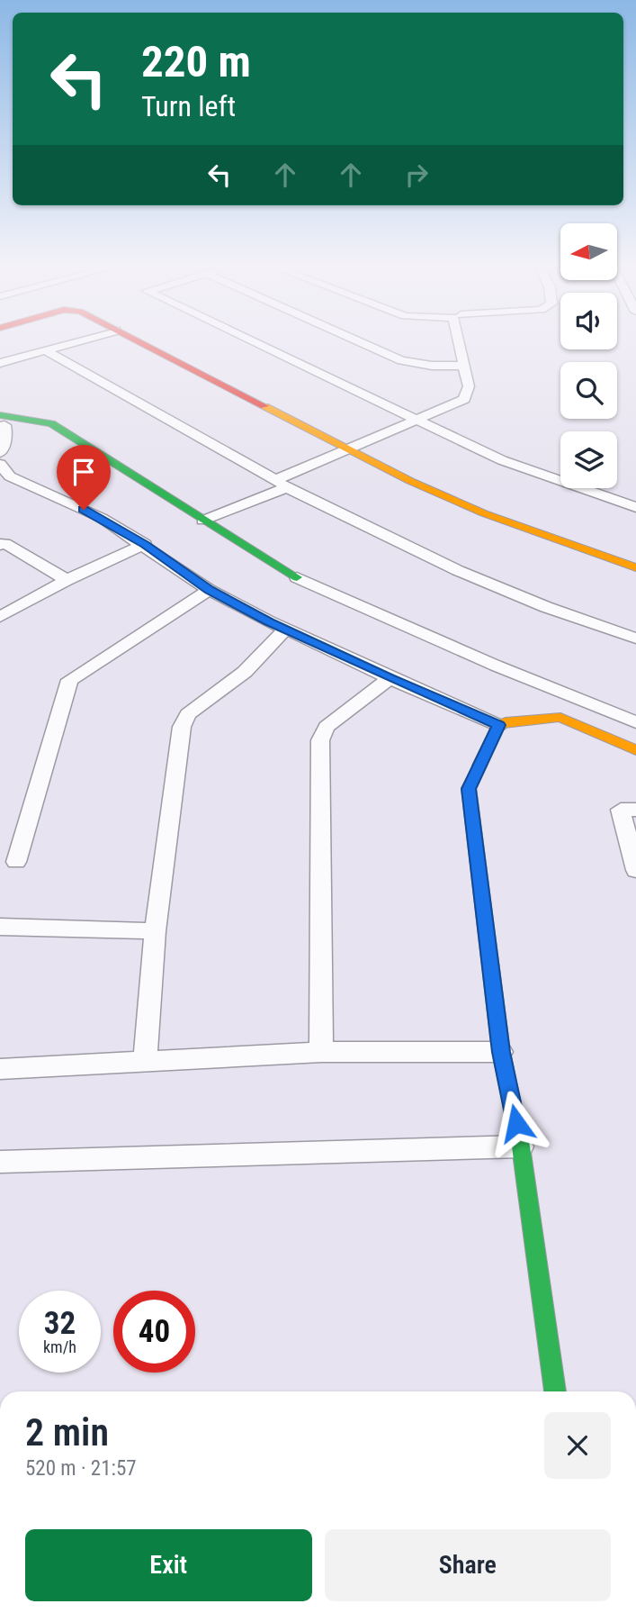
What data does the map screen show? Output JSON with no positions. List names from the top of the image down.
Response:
{
  "north": "left",
  "page": {
    "turn": ["220 m", "Turn left"],
    "speed": "32 km/h",
    "limit": "40",
    "heading": ["2 min", "520 m · 21:57"],
    "buttons": ["Exit", "Share"]
  }
}
